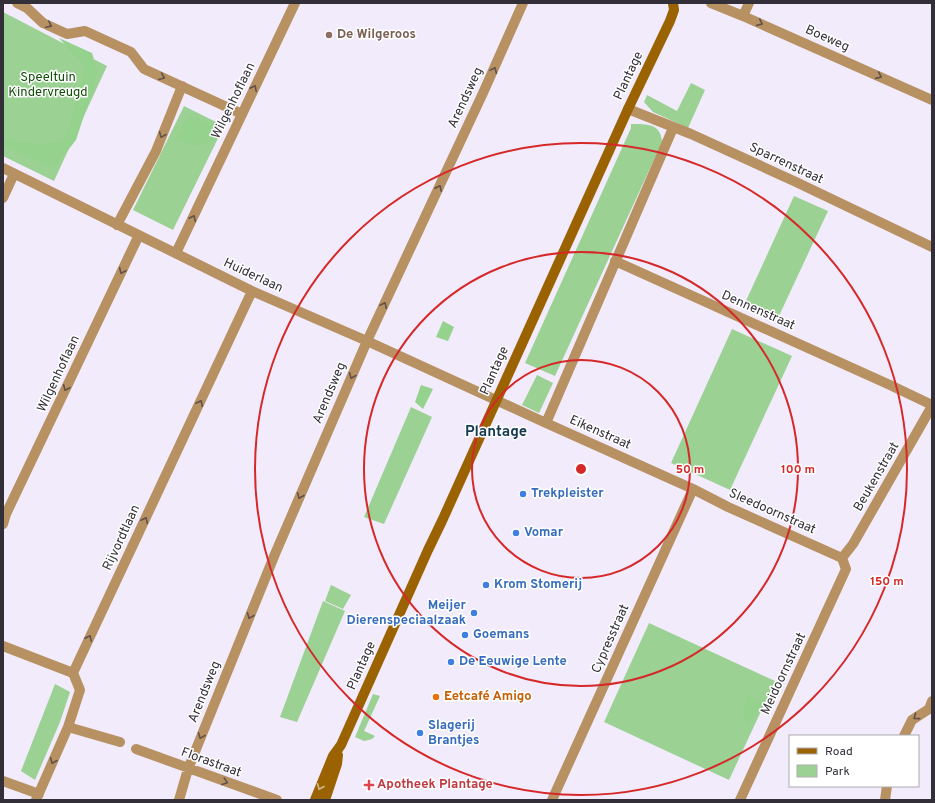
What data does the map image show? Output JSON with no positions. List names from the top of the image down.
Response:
{
  "streets": {
    "street": [
      "Boeweg",
      "Plantage",
      "Arendsweg",
      "Wilgenhoflaan",
      "Sparrenstraat",
      "Huiderlaan",
      "Dennenstraat",
      "Eikenstraat",
      "Beukenstraat",
      "Sleedoornstraat",
      "Rijvordtlaan",
      "Cypresstraat",
      "Meidoornstraat",
      "Florastraat"
    ]
  },
  "crossings": [
    ["Plantage", "Sparrenstraat"],
    ["Plantage", "Huiderlaan"],
    ["Plantage", "Eikenstraat"],
    ["Arendsweg", "Huiderlaan"],
    ["Arendsweg", "Florastraat"],
    ["Wilgenhoflaan", "Huiderlaan"],
    ["Huiderlaan", "Eikenstraat"],
    ["Huiderlaan", "Rijvordtlaan"],
    ["Dennenstraat", "Beukenstraat"],
    ["Eikenstraat", "Sleedoornstraat"],
    ["Eikenstraat", "Cypresstraat"],
    ["Beukenstraat", "Sleedoornstraat"],
    ["Beukenstraat", "Meidoornstraat"],
    ["Sleedoornstraat", "Cypresstraat"],
    ["Sleedoornstraat", "Meidoornstraat"]
  ],
  "one_way": ["Boeweg", "Rijvordtlaan", "Florastraat"],
  "districts": ["Plantage"],
  "parks": ["Speeltuin Kindervreugd"],
  "places": {
    "other": [
      "De Wilgeroos",
      "Trekpleister",
      "Vomar",
      "Krom Stomerij",
      "Meijer Dierenspeciaalzaak",
      "Goemans",
      "De Eeuwige Lente",
      "Eetcafé Amigo",
      "Slagerij Brantjes"
    ],
    "health": ["Apotheek Plantage"]
  },
  "legend": ["Road", "Park"],
  "rings": ["50 m", "100 m", "150 m"]
}
